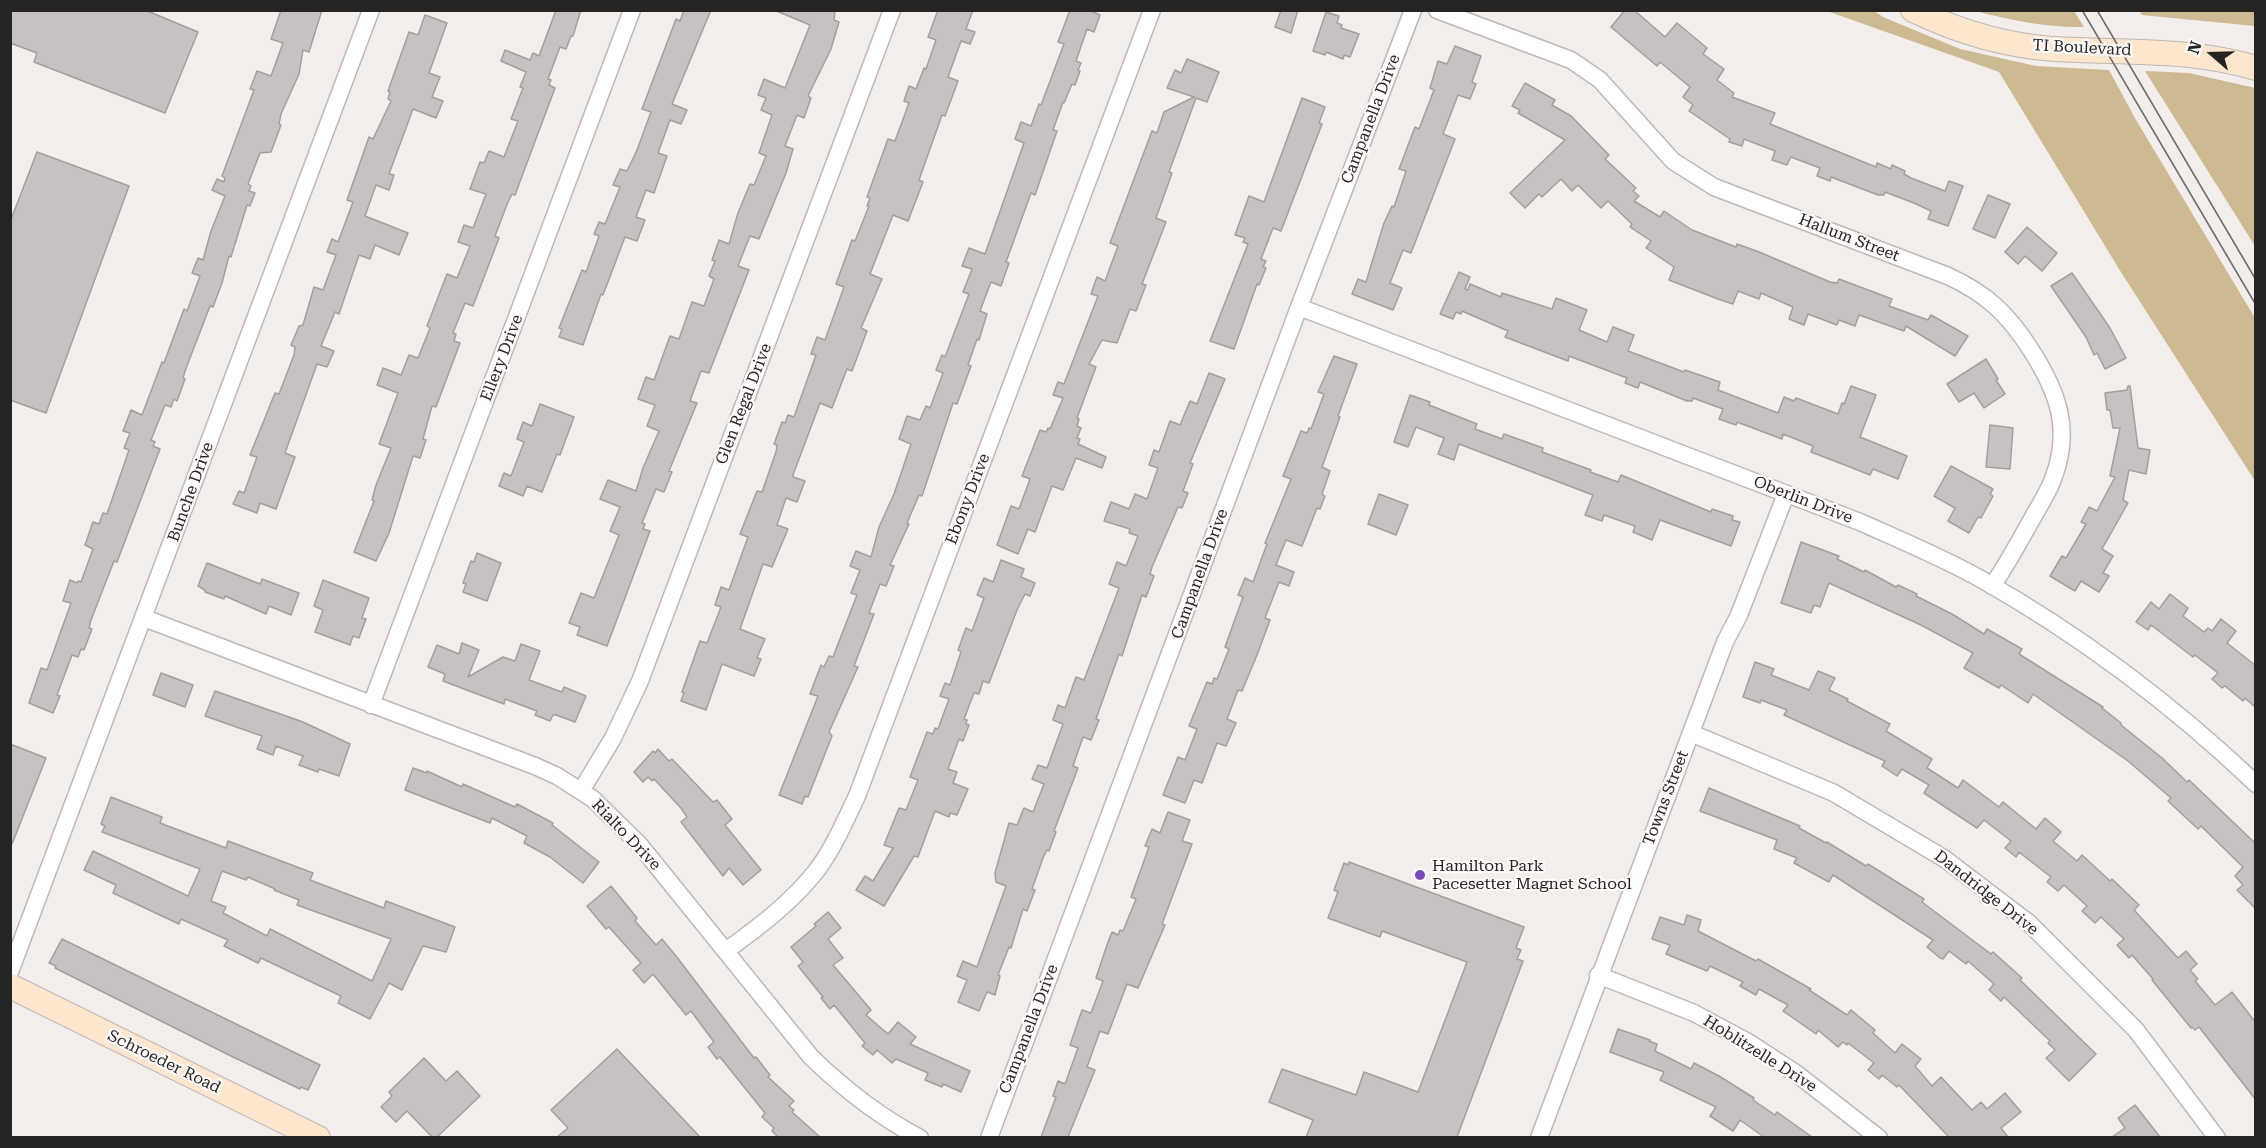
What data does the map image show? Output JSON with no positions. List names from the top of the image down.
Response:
{
  "streets": {
    "street": [
      "TI Boulevard",
      "Campanella Drive",
      "Hallum Street",
      "Ellery Drive",
      "Glen Regal Drive",
      "Bunche Drive",
      "Ebony Drive",
      "Oberlin Drive",
      "Towns Street",
      "Rialto Drive",
      "Dandridge Drive",
      "Hoblitzelle Drive",
      "Schroeder Road"
    ]
  },
  "crossings": [
    ["Campanella Drive", "Oberlin Drive"],
    ["Hallum Street", "Oberlin Drive"],
    ["Ellery Drive", "Rialto Drive"],
    ["Glen Regal Drive", "Rialto Drive"],
    ["Bunche Drive", "Rialto Drive"],
    ["Ebony Drive", "Rialto Drive"],
    ["Oberlin Drive", "Towns Street"],
    ["Towns Street", "Dandridge Drive"],
    ["Towns Street", "Hoblitzelle Drive"]
  ],
  "places": ["Hamilton Park Pacesetter Magnet School"],
  "north": "left"
}
